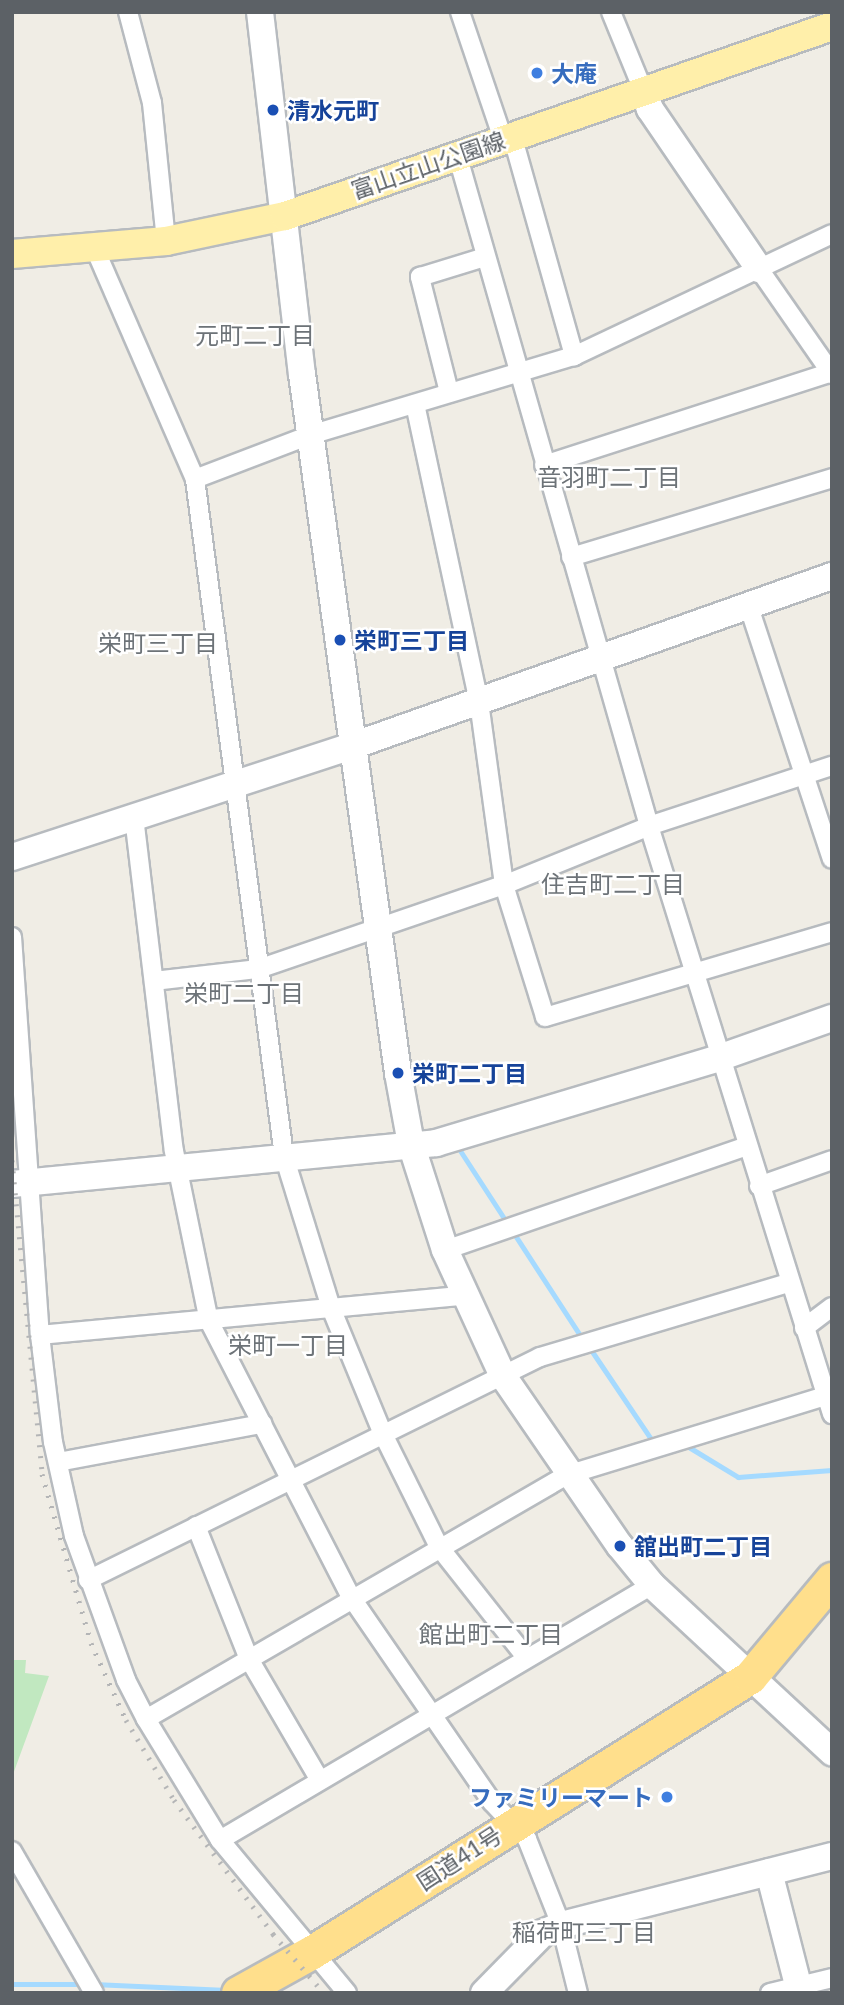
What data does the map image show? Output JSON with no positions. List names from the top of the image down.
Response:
{
  "streets": {
    "highway": ["国道41号"],
    "main road": ["富山立山公園線"]
  },
  "districts": [
    "元町二丁目",
    "音羽町二丁目",
    "栄町三丁目",
    "住吉町二丁目",
    "栄町二丁目",
    "栄町一丁目",
    "館出町二丁目",
    "稲荷町三丁目"
  ],
  "places": [
    "大庵",
    "清水元町",
    "栄町三丁目",
    "栄町二丁目",
    "舘出町二丁目",
    "ファミリーマート"
  ]
}
